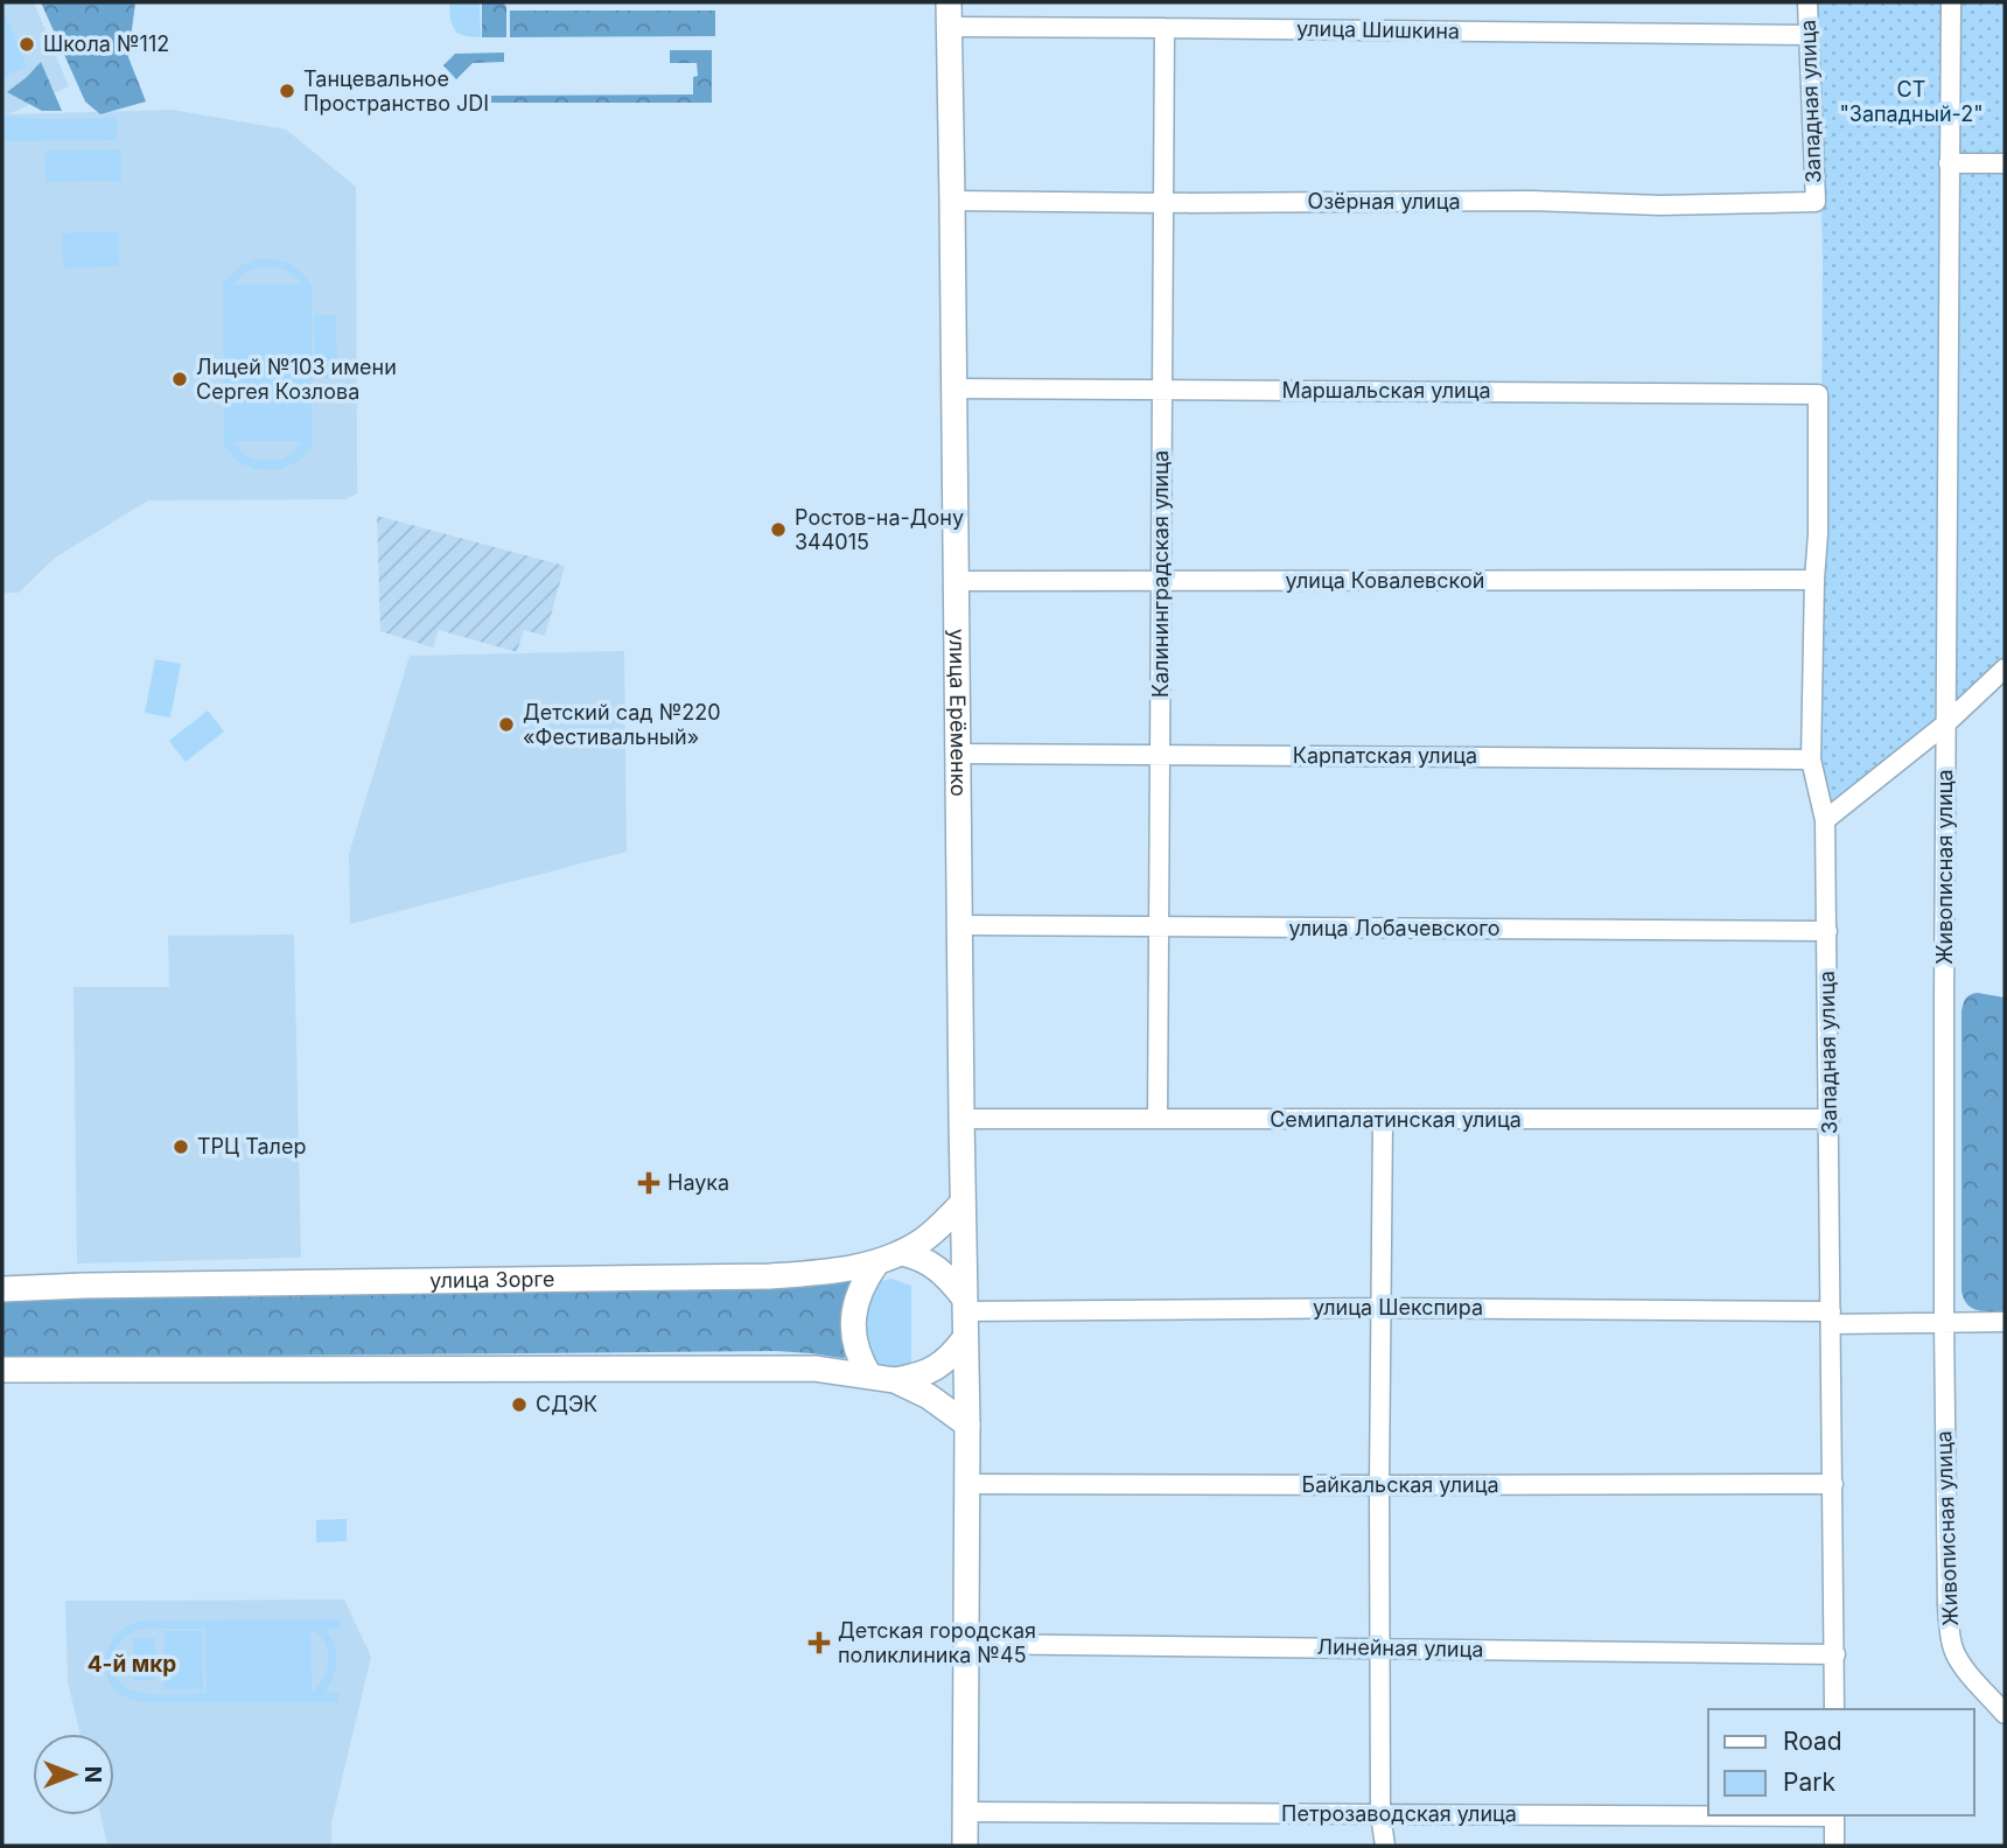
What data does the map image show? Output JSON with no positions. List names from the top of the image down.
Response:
{
  "streets": {
    "main road": ["улица Ерёменко", "улица Зорге"],
    "street": [
      "улица Шишкина",
      "Западная улица",
      "Озёрная улица",
      "Маршальская улица",
      "Калининградская улица",
      "улица Ковалевской",
      "Карпатская улица",
      "Живописная улица",
      "улица Лобачевского",
      "Семипалатинская улица",
      "улица Шекспира",
      "Байкальская улица",
      "Линейная улица",
      "Петрозаводская улица"
    ]
  },
  "crossings": [
    ["улица Шишкина", "Западная улица"],
    ["улица Шишкина", "Калининградская улица"],
    ["улица Шишкина", "улица Ерёменко"],
    ["Западная улица", "Озёрная улица"],
    ["Западная улица", "Маршальская улица"],
    ["Западная улица", "улица Ковалевской"],
    ["Западная улица", "Карпатская улица"],
    ["Западная улица", "улица Лобачевского"],
    ["Западная улица", "Семипалатинская улица"],
    ["Западная улица", "улица Шекспира"],
    ["Западная улица", "Байкальская улица"],
    ["Западная улица", "Линейная улица"],
    ["Озёрная улица", "Калининградская улица"],
    ["Озёрная улица", "улица Ерёменко"],
    ["Маршальская улица", "Калининградская улица"],
    ["Маршальская улица", "улица Ерёменко"],
    ["Калининградская улица", "улица Ковалевской"],
    ["Калининградская улица", "Карпатская улица"],
    ["Калининградская улица", "улица Лобачевского"],
    ["Калининградская улица", "Семипалатинская улица"],
    ["улица Ковалевской", "улица Ерёменко"],
    ["улица Ерёменко", "Карпатская улица"],
    ["улица Ерёменко", "улица Лобачевского"],
    ["улица Ерёменко", "Семипалатинская улица"],
    ["улица Ерёменко", "улица Зорге"],
    ["улица Ерёменко", "улица Шекспира"],
    ["улица Ерёменко", "Байкальская улица"],
    ["улица Ерёменко", "Линейная улица"],
    ["улица Ерёменко", "Петрозаводская улица"],
    ["Живописная улица", "улица Шекспира"],
    ["улица Зорге", "улица Шекспира"]
  ],
  "districts": ["4-й мкр"],
  "parks": ["СТ \"Западный-2\""],
  "places": {
    "other": [
      "Школа №112",
      "Танцевальное Пространство JDI",
      "Лицей №103 имени Сергея Козлова",
      "Ростов-на-Дону 344015",
      "Детский сад №220 «Фестивальный»",
      "ТРЦ Талер",
      "СДЭК"
    ],
    "health": ["Наука", "Детская городская поликлиника №45"]
  },
  "legend": ["Road", "Park"],
  "north": "right"
}
